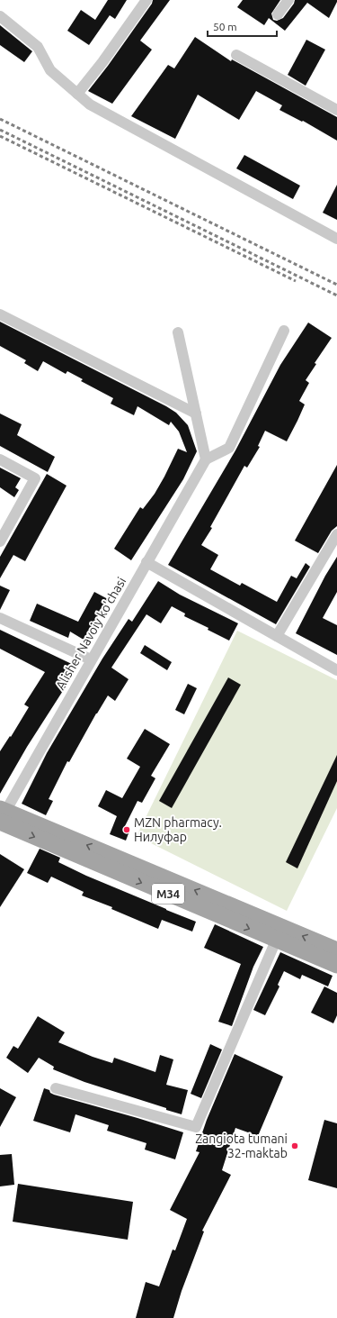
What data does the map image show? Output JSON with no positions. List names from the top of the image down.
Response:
{
  "streets": {
    "main road": ["M34"],
    "street": ["Alisher Navoiy ko'chasi"]
  },
  "crossings": [
    ["Alisher Navoiy ko'chasi", "M34"]
  ],
  "places": ["MZN pharmacy. Нилуфар", "Zangiota tumani 32-maktab"],
  "scale_bar": "50 m"
}
